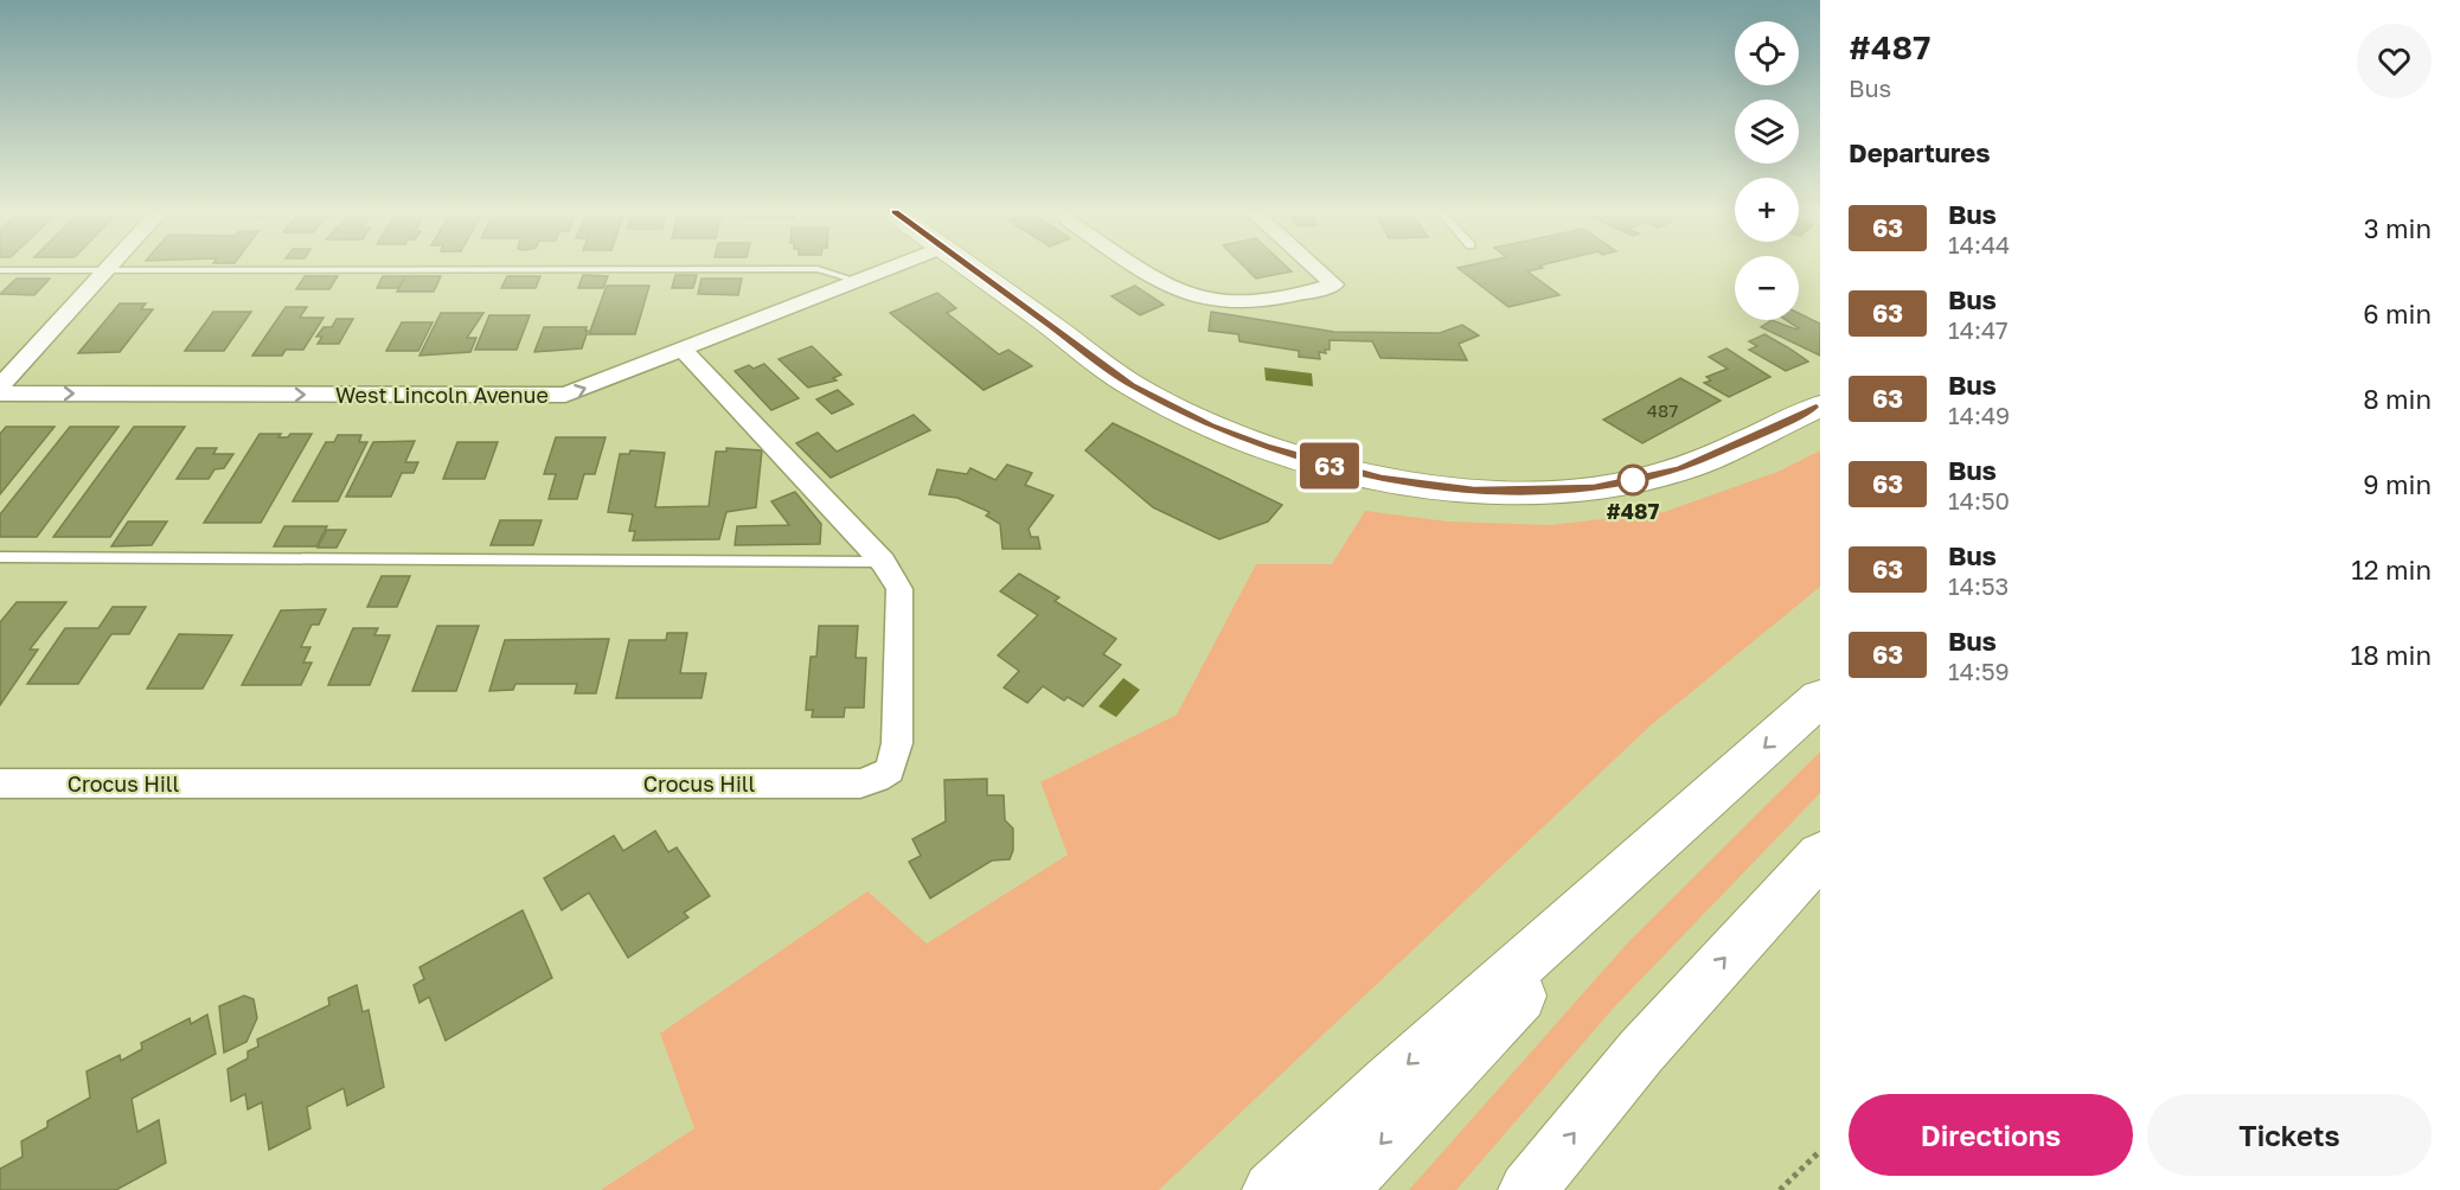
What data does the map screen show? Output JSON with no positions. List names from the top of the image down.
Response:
{
  "streets": {
    "street": ["West Lincoln Avenue", "Crocus Hill"]
  },
  "crossings": [
    ["West Lincoln Avenue", "Crocus Hill"]
  ],
  "one_way": ["West Lincoln Avenue"],
  "places": ["#487"],
  "lines": ["bus line 63"],
  "house_numbers": ["487"],
  "page": {
    "on_map": "63",
    "heading": [
      ["#487", "Bus"],
      "Departures"
    ],
    "map_buttons": ["+", "−"],
    "list": [
      {
        "mark": "63",
        "name": "Bus",
        "note": "14:44",
        "value": "3 min"
      },
      {
        "mark": "63",
        "name": "Bus",
        "note": "14:47",
        "value": "6 min"
      },
      {
        "mark": "63",
        "name": "Bus",
        "note": "14:49",
        "value": "8 min"
      },
      {
        "mark": "63",
        "name": "Bus",
        "note": "14:50",
        "value": "9 min"
      },
      {
        "mark": "63",
        "name": "Bus",
        "note": "14:53",
        "value": "12 min"
      },
      {
        "mark": "63",
        "name": "Bus",
        "note": "14:59",
        "value": "18 min"
      }
    ],
    "buttons": ["Directions", "Tickets"]
  }
}
